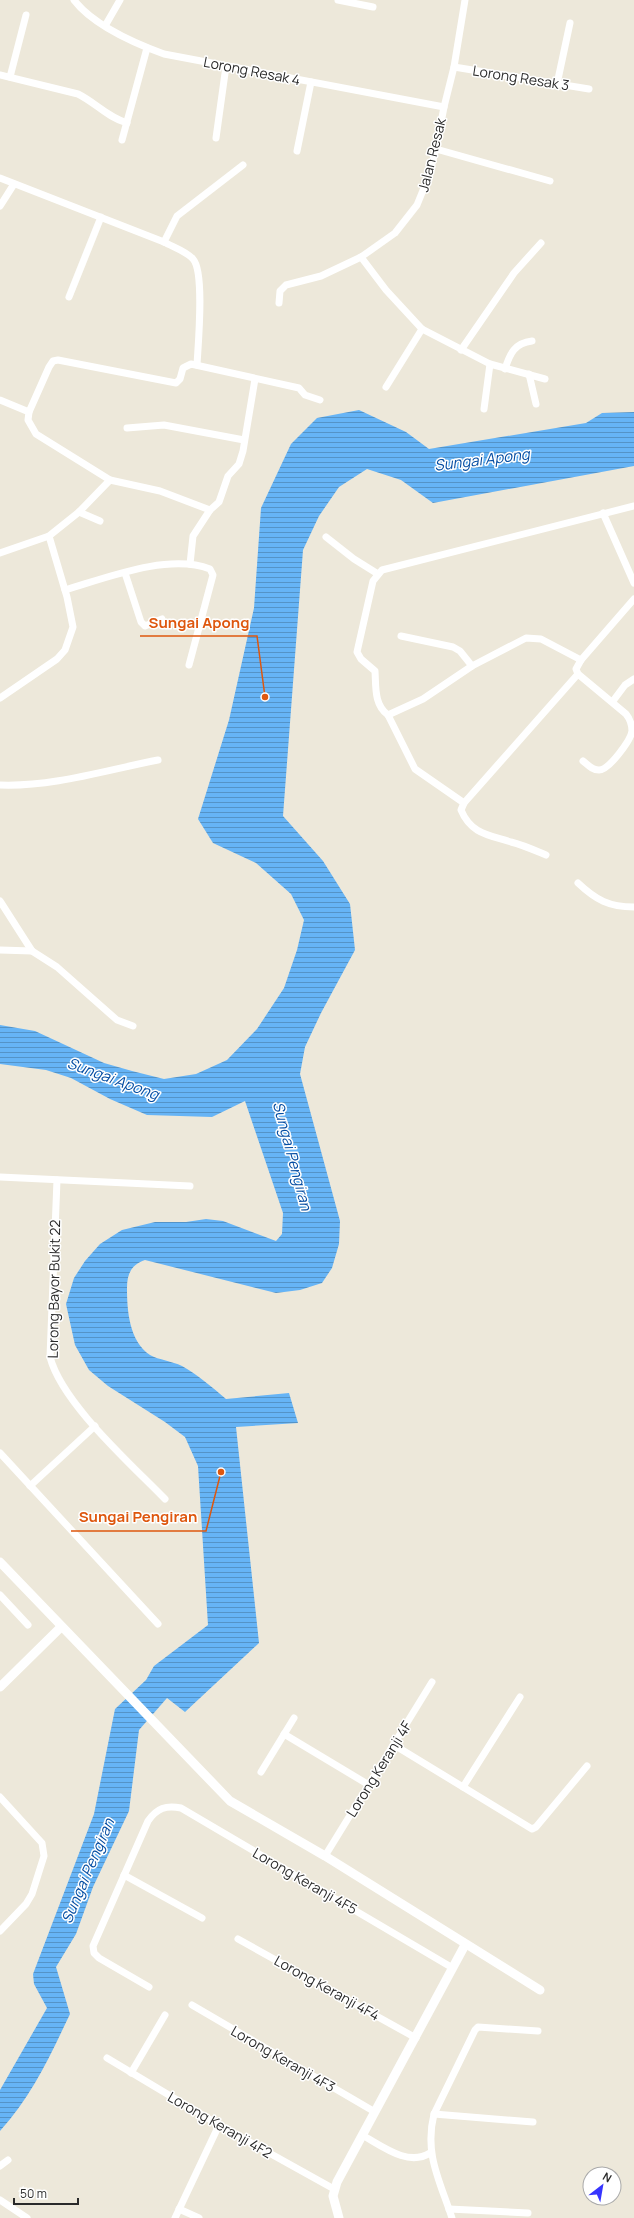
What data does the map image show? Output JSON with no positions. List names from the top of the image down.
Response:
{
  "streets": {
    "street": [
      "Lorong Resak 4",
      "Lorong Resak 3",
      "Jalan Resak",
      "Lorong Bayor Bukit 22",
      "Lorong Keranji 4F",
      "Lorong Keranji 4F5",
      "Lorong Keranji 4F4",
      "Lorong Keranji 4F3",
      "Lorong Keranji 4F2"
    ]
  },
  "crossings": [
    ["Lorong Resak 4", "Jalan Resak"],
    ["Lorong Resak 3", "Jalan Resak"]
  ],
  "water": ["Sungai Apong", "Sungai Pengiran"],
  "places": ["Sungai Apong", "Sungai Pengiran"],
  "scale_bar": "50 m",
  "north": "top right"
}
